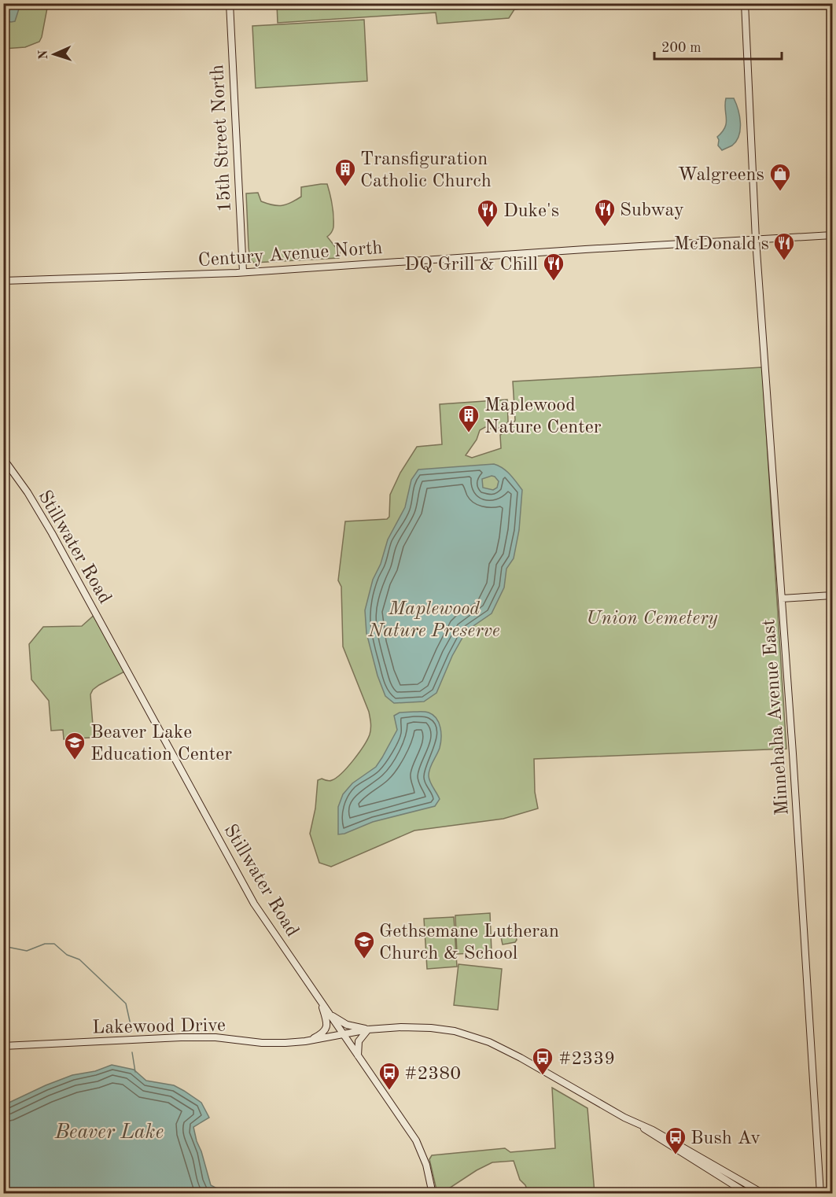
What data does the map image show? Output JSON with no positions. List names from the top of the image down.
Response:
{
  "streets": {
    "main road": [
      "15th Street North",
      "Century Avenue North",
      "Stillwater Road",
      "Minnehaha Avenue East",
      "Lakewood Drive"
    ]
  },
  "crossings": [
    ["15th Street North", "Century Avenue North"],
    ["Century Avenue North", "Minnehaha Avenue East"],
    ["Stillwater Road", "Lakewood Drive"]
  ],
  "water": ["Beaver Lake"],
  "parks": ["Maplewood Nature Preserve", "Union Cemetery"],
  "places": {
    "building": ["Transfiguration Catholic Church", "Maplewood Nature Center"],
    "shop": ["Walgreens"],
    "restaurant": [
      "Subway",
      "Duke's",
      "McDonald's",
      "DQ Grill & Chill"
    ],
    "school or university": ["Beaver Lake Education Center", "Gethsemane Lutheran Church & School"],
    "bus stop": ["#2339", "#2380", "Bush Av"]
  },
  "scale_bar": "200 m",
  "north": "left"
}
